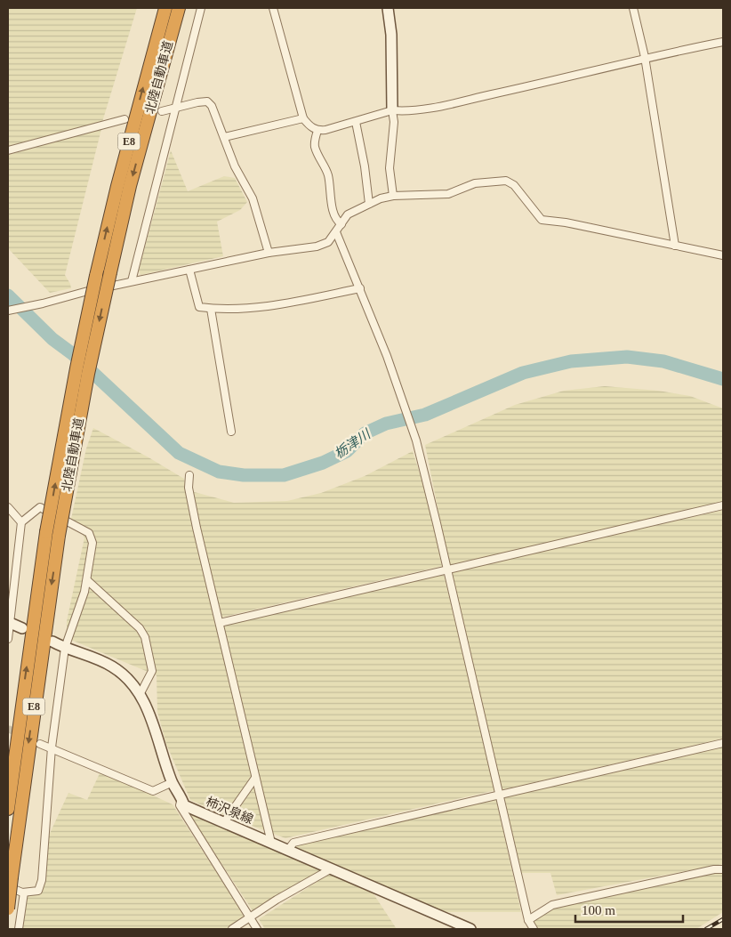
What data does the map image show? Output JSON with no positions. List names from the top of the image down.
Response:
{
  "streets": {
    "highway": ["北陸自動車道", "E8"],
    "main road": ["柿沢泉線"]
  },
  "water": ["栃津川"],
  "scale_bar": "100 m"
}
